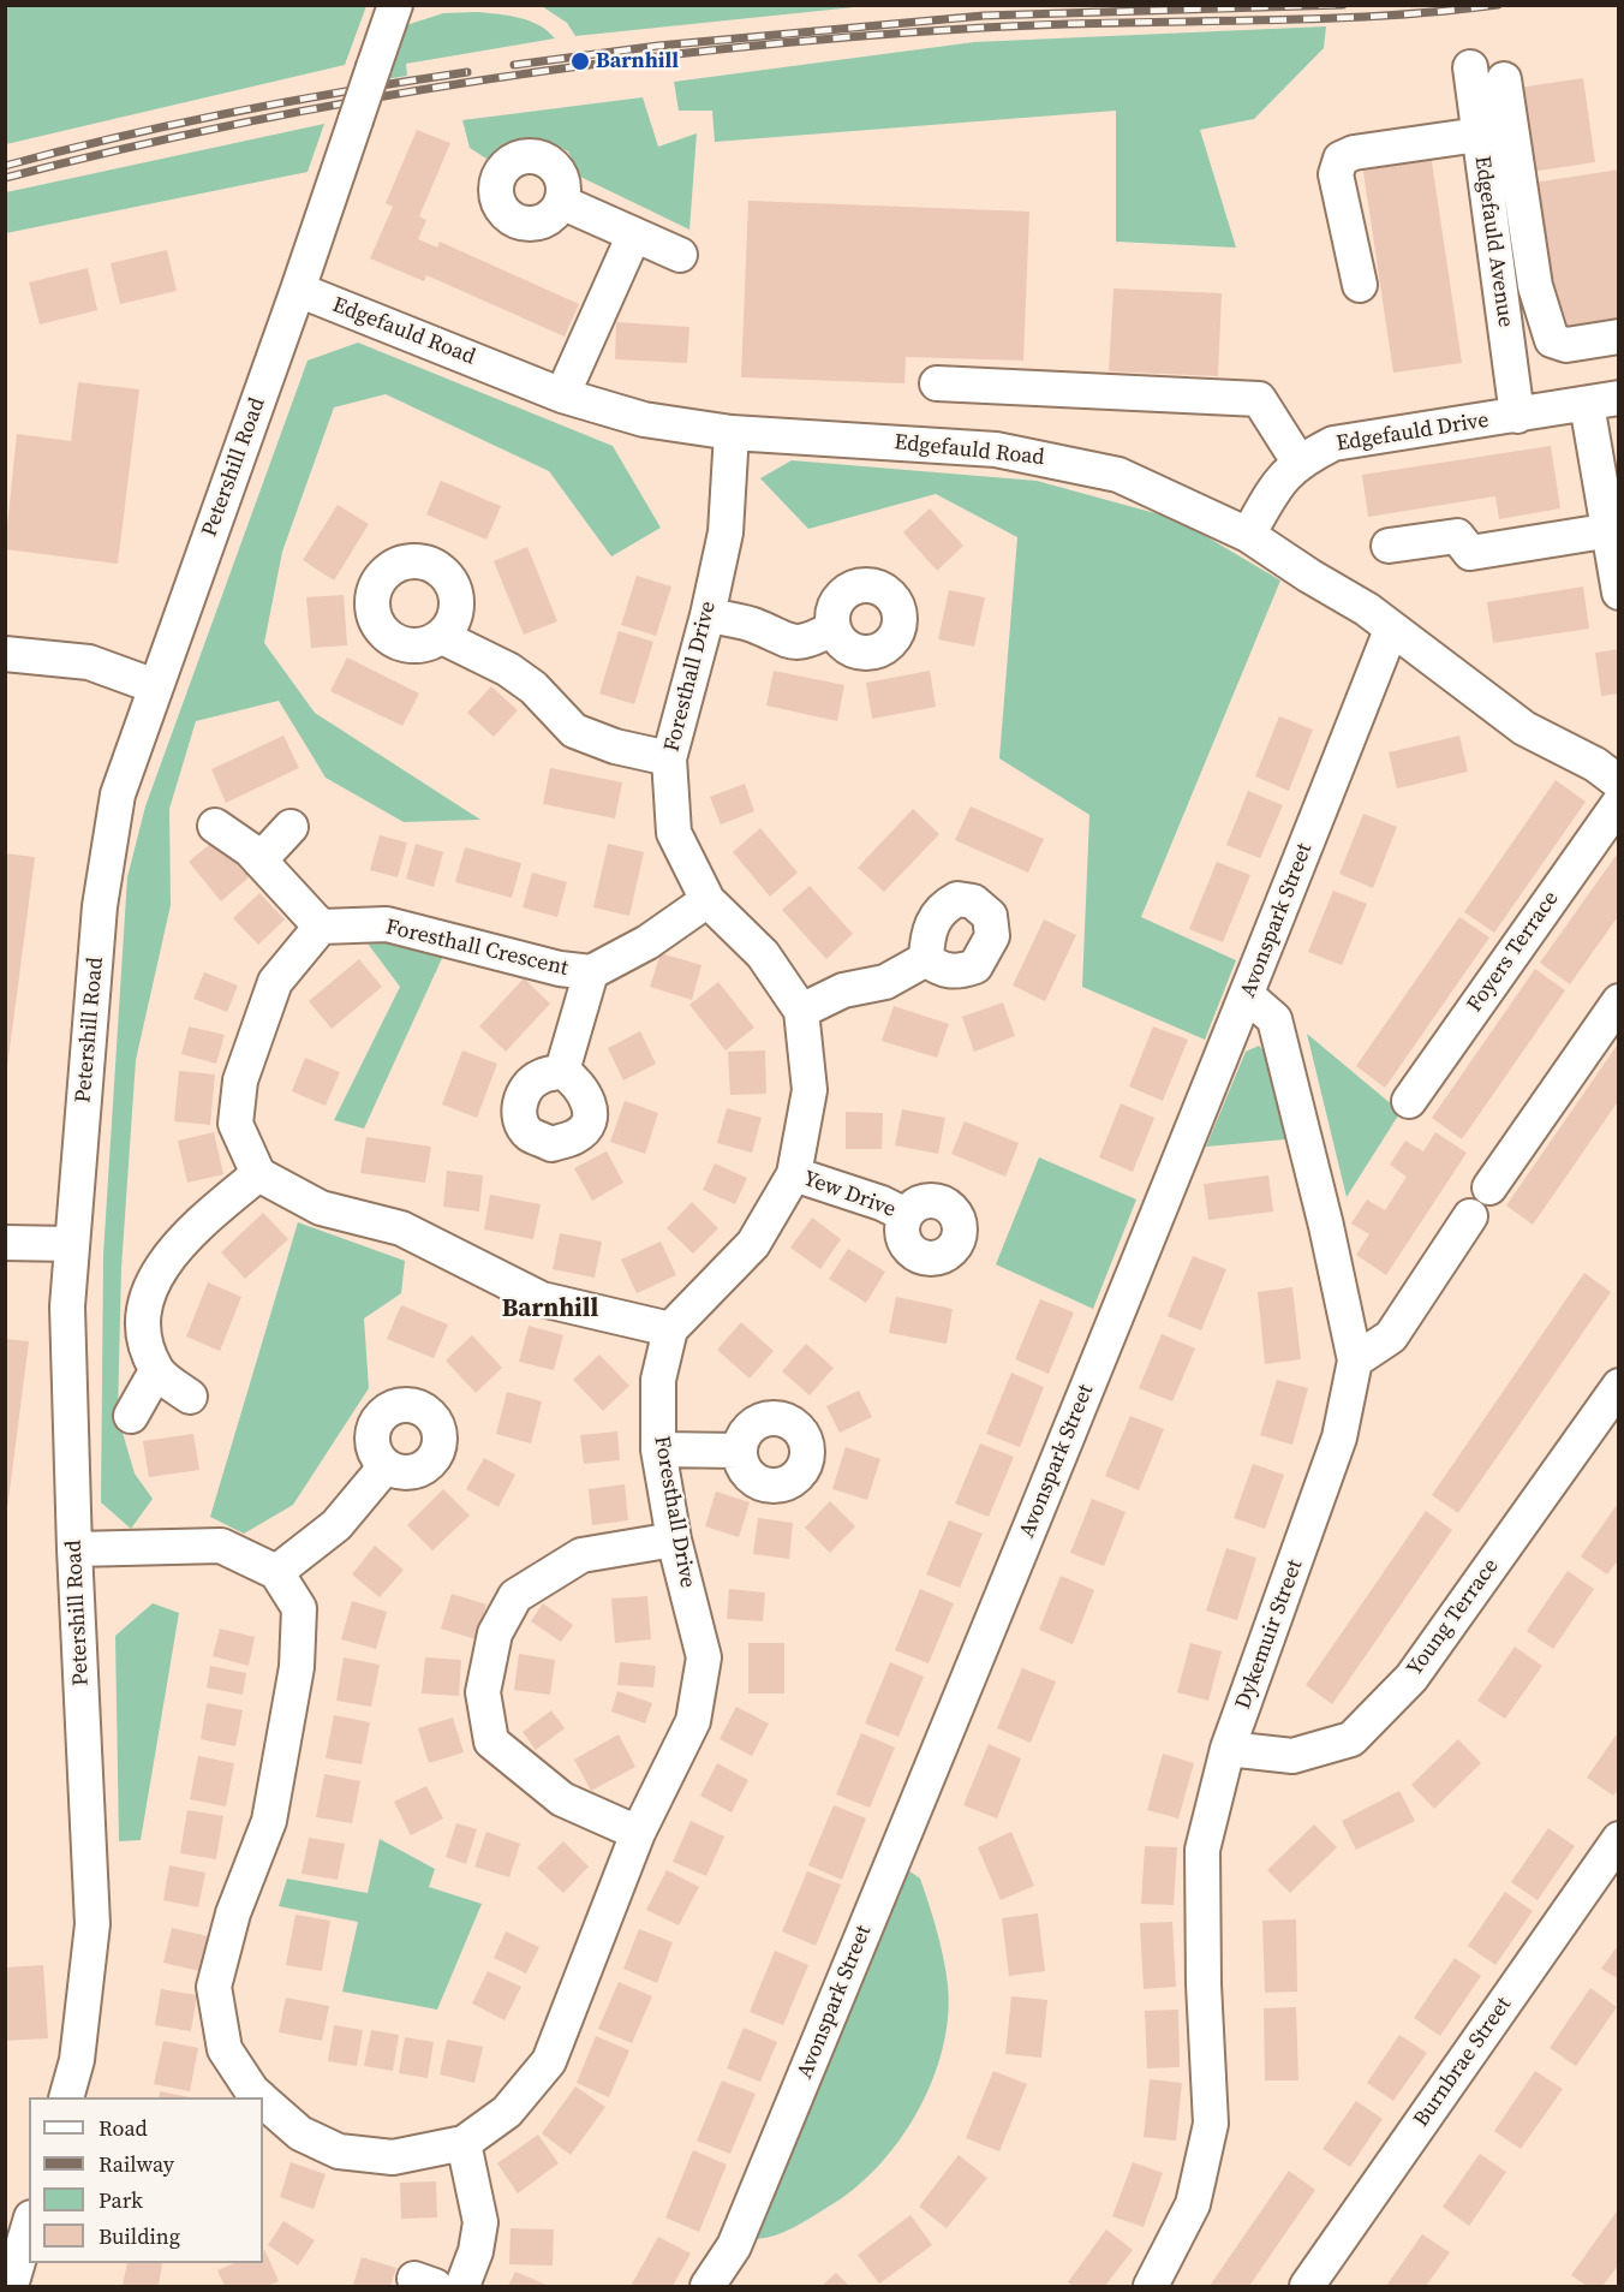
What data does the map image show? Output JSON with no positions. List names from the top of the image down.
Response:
{
  "streets": {
    "street": [
      "Edgefauld Avenue",
      "Edgefauld Road",
      "Edgefauld Drive",
      "Petershill Road",
      "Foresthall Drive",
      "Avonspark Street",
      "Foresthall Crescent",
      "Foyers Terrace",
      "Yew Drive",
      "Young Terrace",
      "Dykemuir Street",
      "Burnbrae Street"
    ]
  },
  "crossings": [
    ["Edgefauld Avenue", "Edgefauld Drive"],
    ["Edgefauld Road", "Edgefauld Drive"],
    ["Edgefauld Road", "Petershill Road"],
    ["Edgefauld Road", "Foresthall Drive"],
    ["Edgefauld Road", "Avonspark Street"],
    ["Foresthall Drive", "Foresthall Crescent"],
    ["Foresthall Drive", "Yew Drive"],
    ["Avonspark Street", "Dykemuir Street"],
    ["Young Terrace", "Dykemuir Street"]
  ],
  "districts": ["Barnhill"],
  "places": ["Barnhill"],
  "legend": [
    "Road",
    "Railway",
    "Park",
    "Building"
  ]
}
